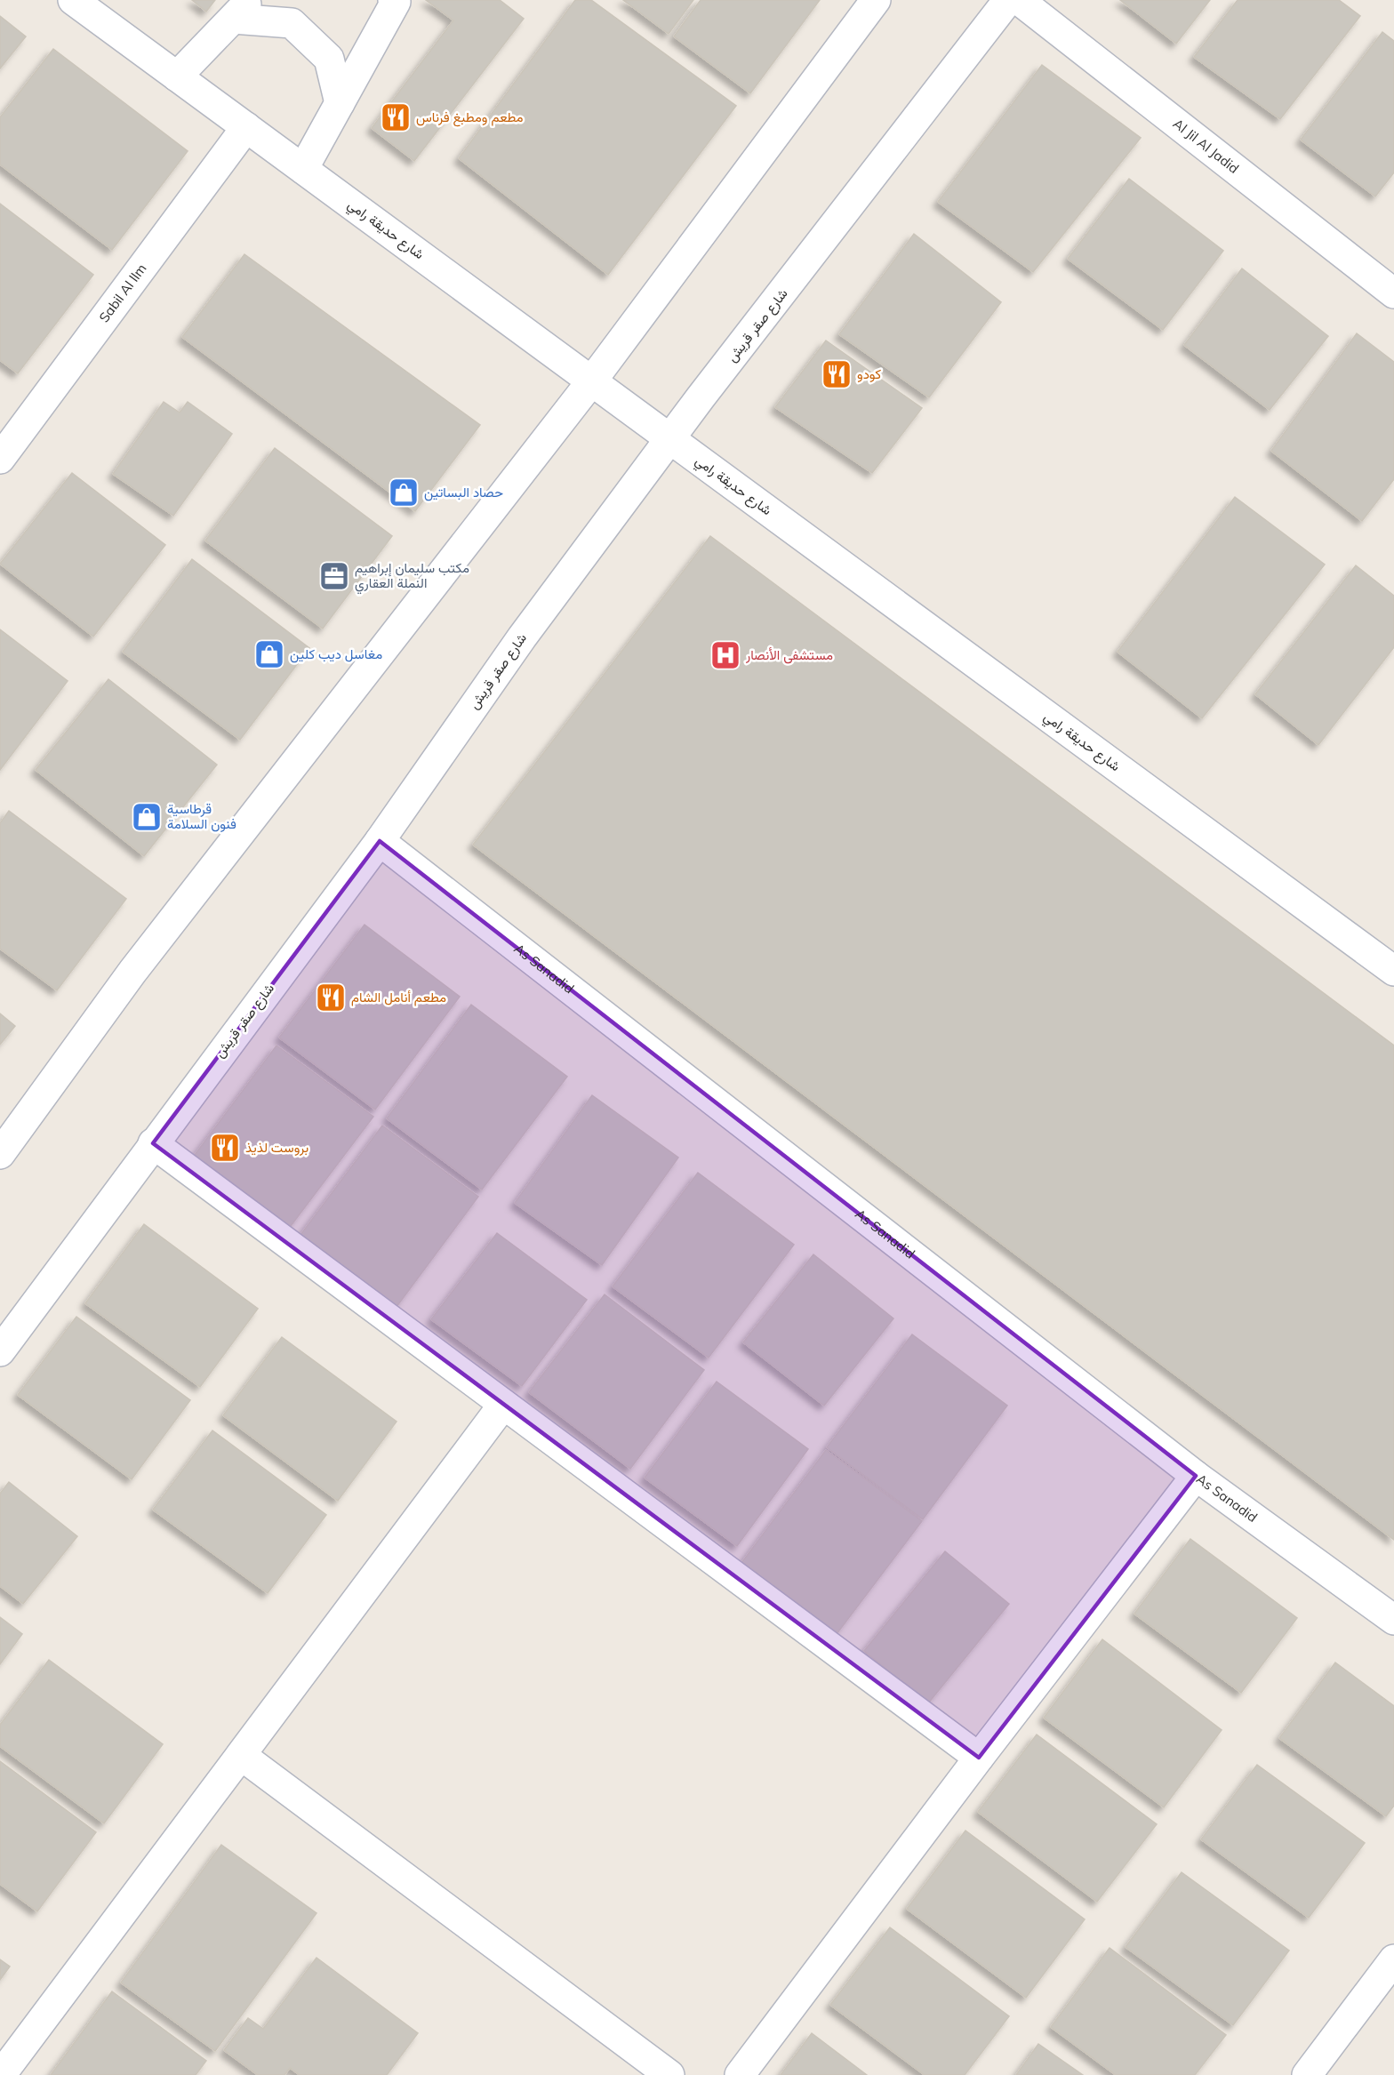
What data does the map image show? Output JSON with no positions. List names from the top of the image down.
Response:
{
  "streets": {
    "street": [
      "Al Jil Al Jadid",
      "شارع حديقة رامي",
      "Sabil Al llm",
      "شارع صقر قريش",
      "As Sanadid"
    ]
  },
  "crossings": [
    ["شارع حديقة رامي", "Sabil Al llm"],
    ["شارع حديقة رامي", "شارع صقر قريش"],
    ["شارع صقر قريش", "As Sanadid"]
  ],
  "places": {
    "restaurant": [
      "مطعم ومطبغ فرناس",
      "كودو",
      "مطعم أنامل الشام",
      "بروست لذيذ"
    ],
    "shop": ["حصاد البساتين", "مغاسل ديب كلين", "قرطاسية فنون السلامة"],
    "office": ["مكتب سليمان إبراهيم النملة العقاري"],
    "hospital": ["مستشفى الأنصار"]
  }
}
